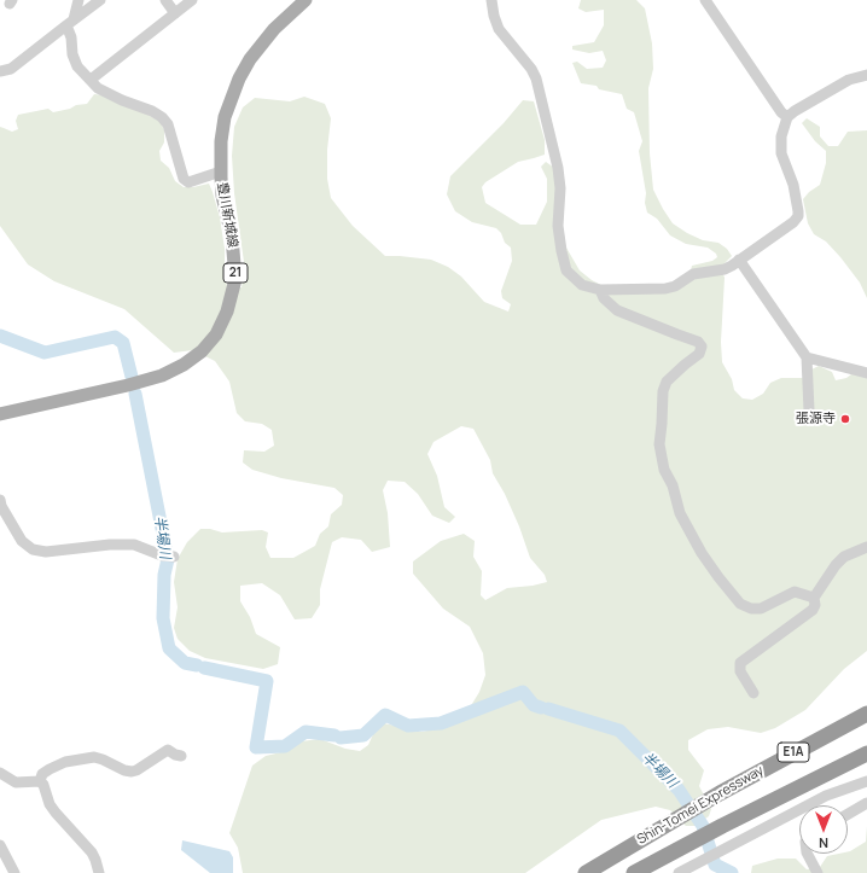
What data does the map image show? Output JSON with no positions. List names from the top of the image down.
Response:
{
  "streets": {
    "highway": ["E1A", "Shin-Tomei Expressway"],
    "main road": ["豊川新城線", "21"]
  },
  "water": ["半場川"],
  "places": ["張源寺"],
  "north": "bottom"
}
